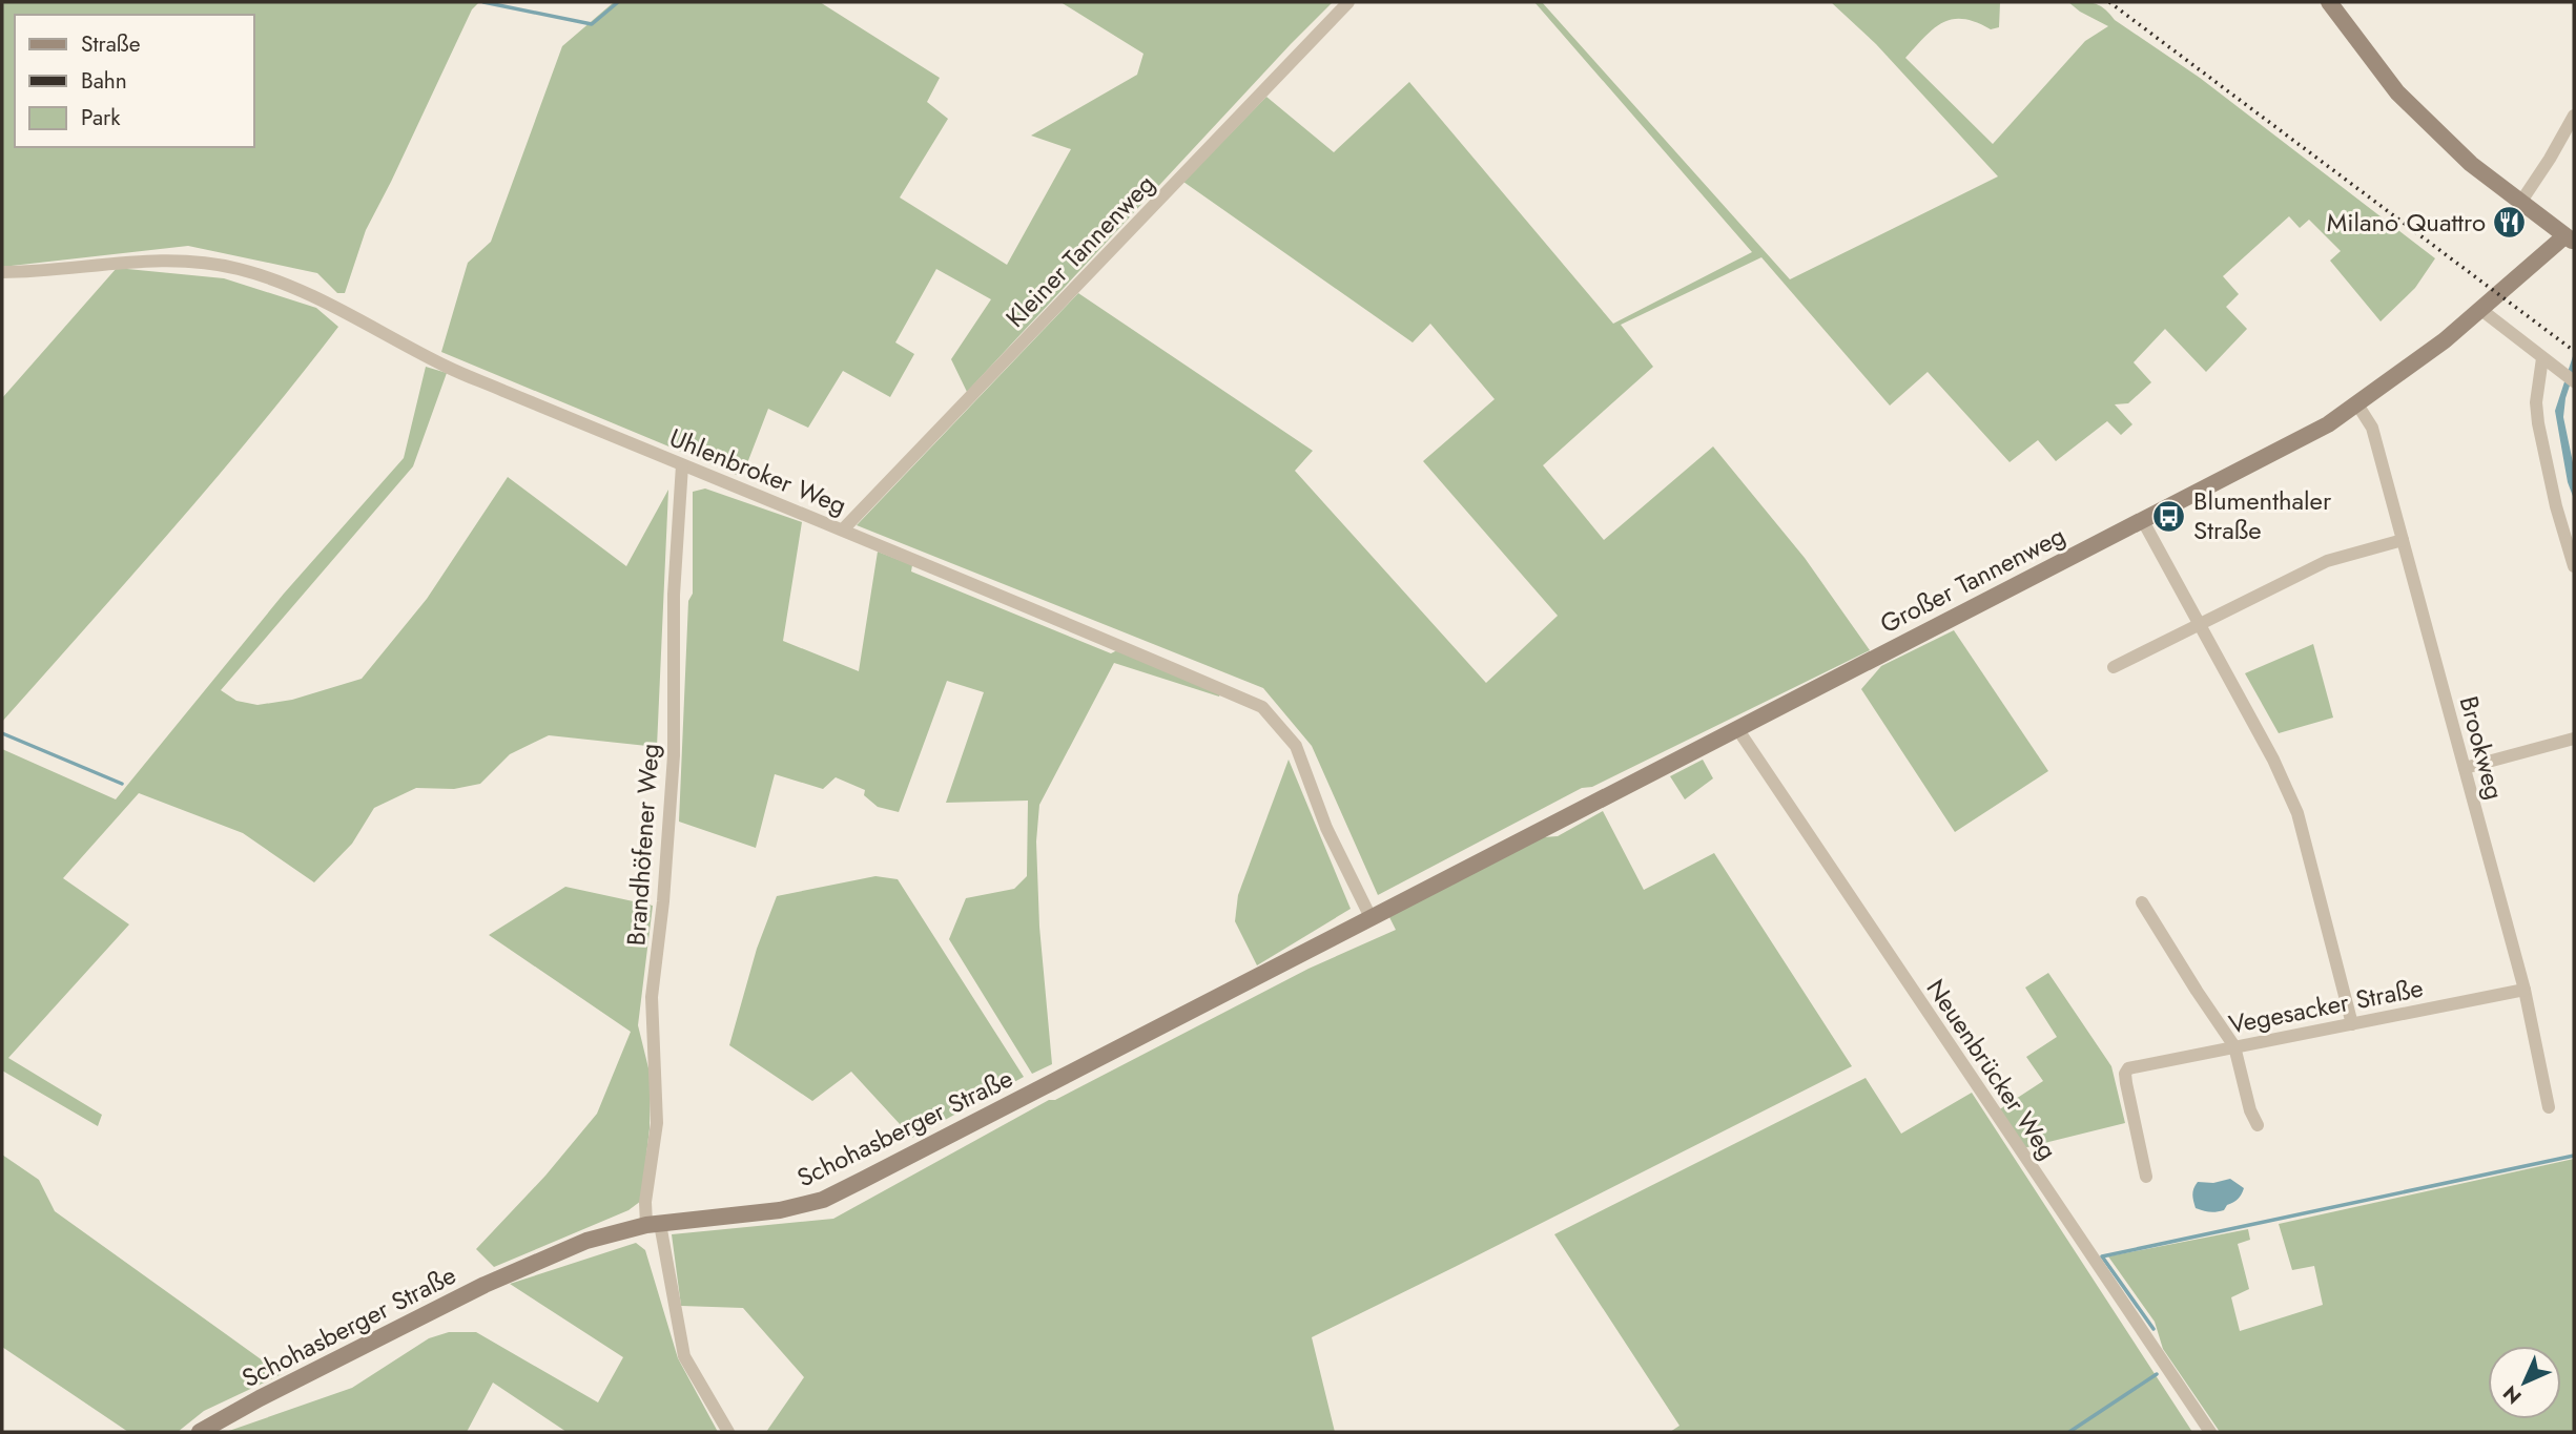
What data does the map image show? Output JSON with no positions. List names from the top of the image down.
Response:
{
  "streets": {
    "street": [
      "Kleiner Tannenweg",
      "Uhlenbroker Weg",
      "Großer Tannenweg",
      "Brookweg",
      "Brandhöfener Weg",
      "Vegesacker Straße",
      "Neuenbrücker Weg",
      "Schohasberger Straße"
    ]
  },
  "crossings": [
    ["Kleiner Tannenweg", "Uhlenbroker Weg"],
    ["Uhlenbroker Weg", "Großer Tannenweg"],
    ["Uhlenbroker Weg", "Brandhöfener Weg"],
    ["Uhlenbroker Weg", "Schohasberger Straße"],
    ["Großer Tannenweg", "Brookweg"],
    ["Großer Tannenweg", "Neuenbrücker Weg"],
    ["Großer Tannenweg", "Schohasberger Straße"],
    ["Brookweg", "Vegesacker Straße"],
    ["Brandhöfener Weg", "Schohasberger Straße"]
  ],
  "places": {
    "restaurant": ["Milano Quattro"],
    "bus stop": ["Blumenthaler Straße"]
  },
  "legend": ["Straße", "Bahn", "Park"],
  "north": "bottom left"
}
